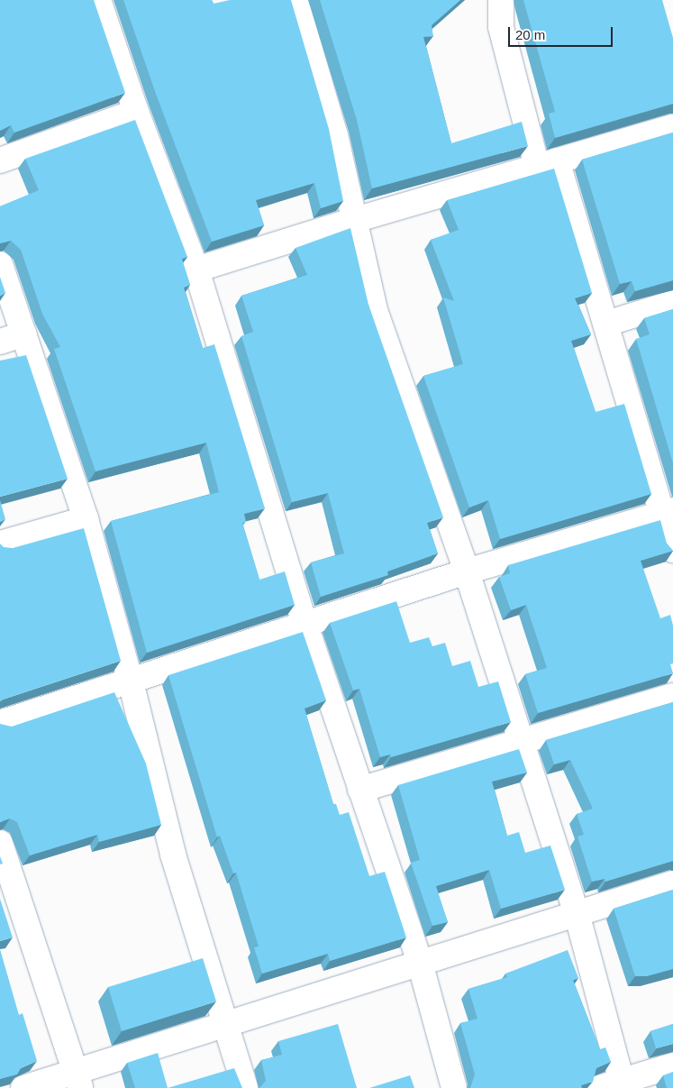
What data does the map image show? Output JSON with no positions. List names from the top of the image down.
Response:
{
  "scale_bar": "20 m"
}
